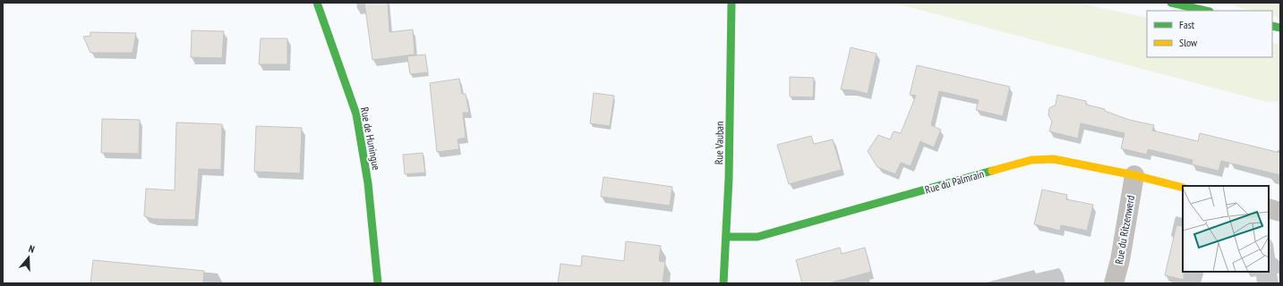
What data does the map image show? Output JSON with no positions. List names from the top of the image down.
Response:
{
  "streets": {
    "street": [
      "Rue de Huningue",
      "Rue Vauban",
      "Rue du Palmrain",
      "Rue du Ritzenwerd"
    ]
  },
  "crossings": [
    ["Rue Vauban", "Rue du Palmrain"],
    ["Rue du Palmrain", "Rue du Ritzenwerd"]
  ],
  "legend": ["Fast", "Slow"],
  "north": "top"
}
